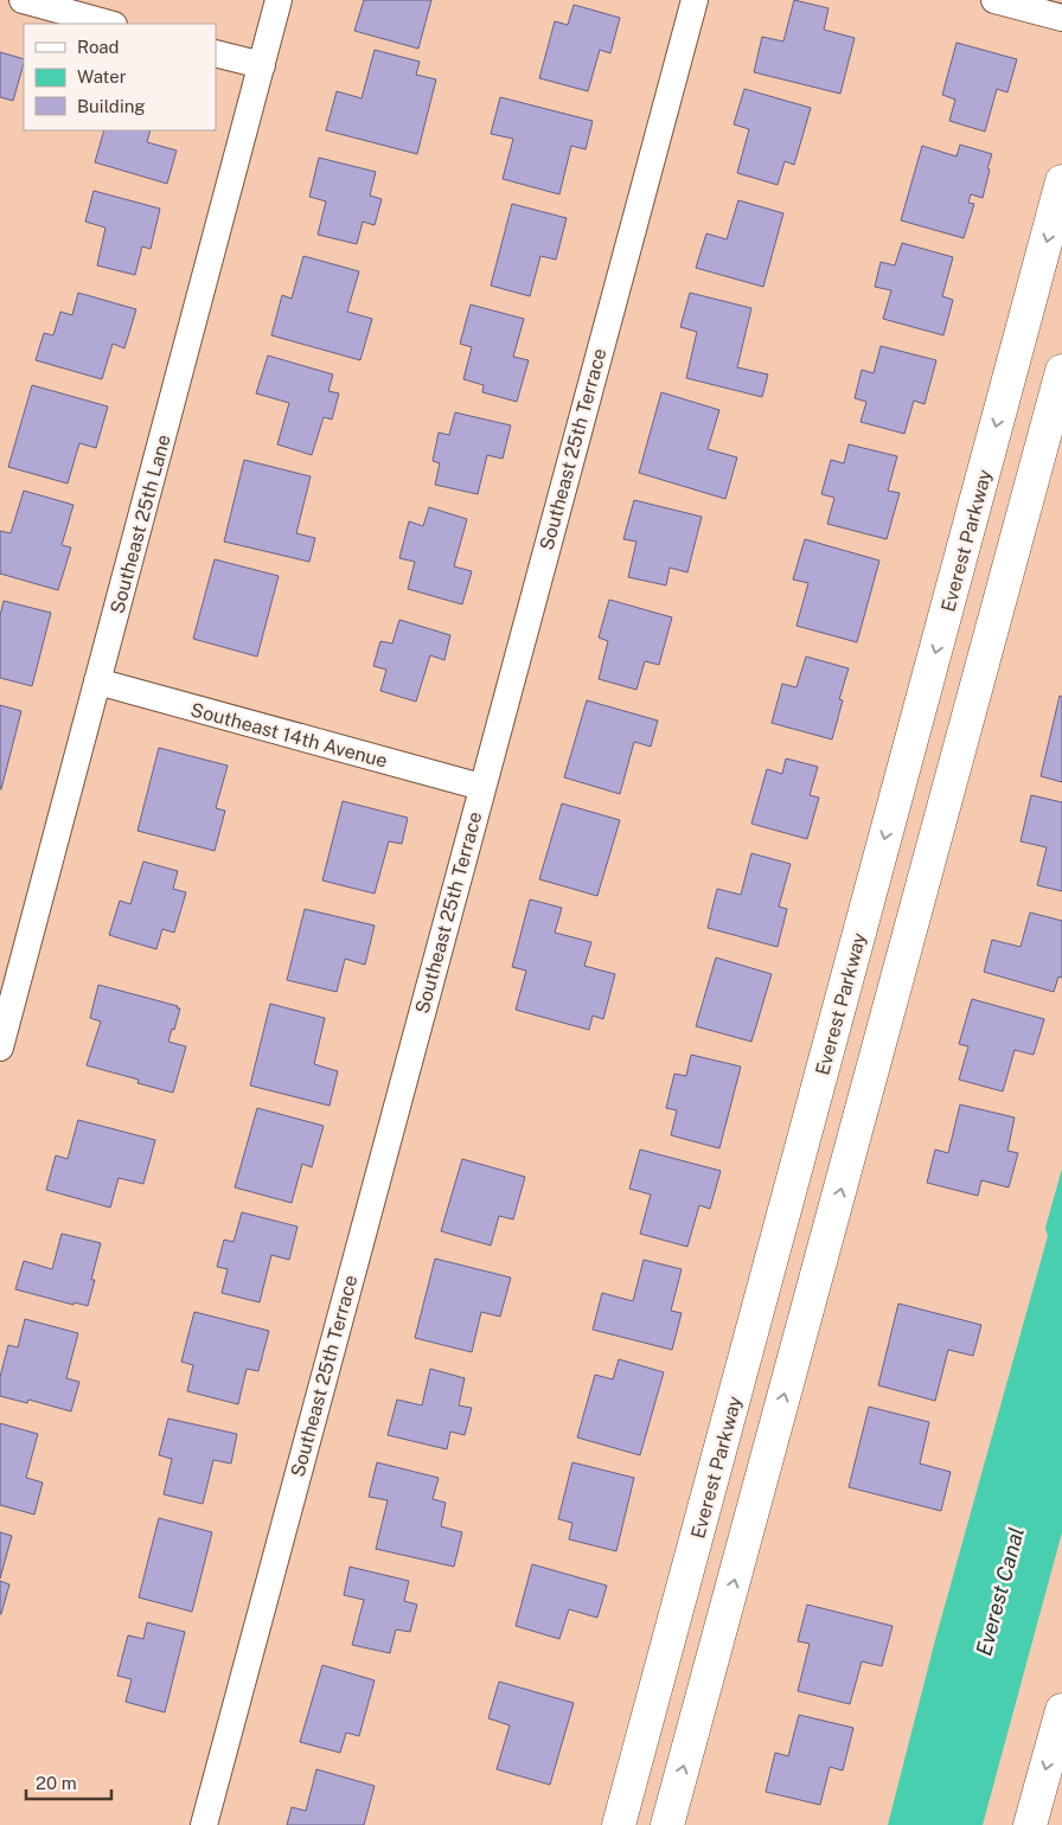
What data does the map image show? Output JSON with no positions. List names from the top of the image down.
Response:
{
  "streets": {
    "main road": ["Everest Parkway"],
    "street": ["Southeast 25th Terrace", "Southeast 25th Lane", "Southeast 14th Avenue"]
  },
  "crossings": [
    ["Southeast 25th Terrace", "Southeast 14th Avenue"],
    ["Southeast 25th Lane", "Southeast 14th Avenue"]
  ],
  "water": ["Everest Canal"],
  "legend": ["Road", "Water", "Building"],
  "scale_bar": "20 m"
}
